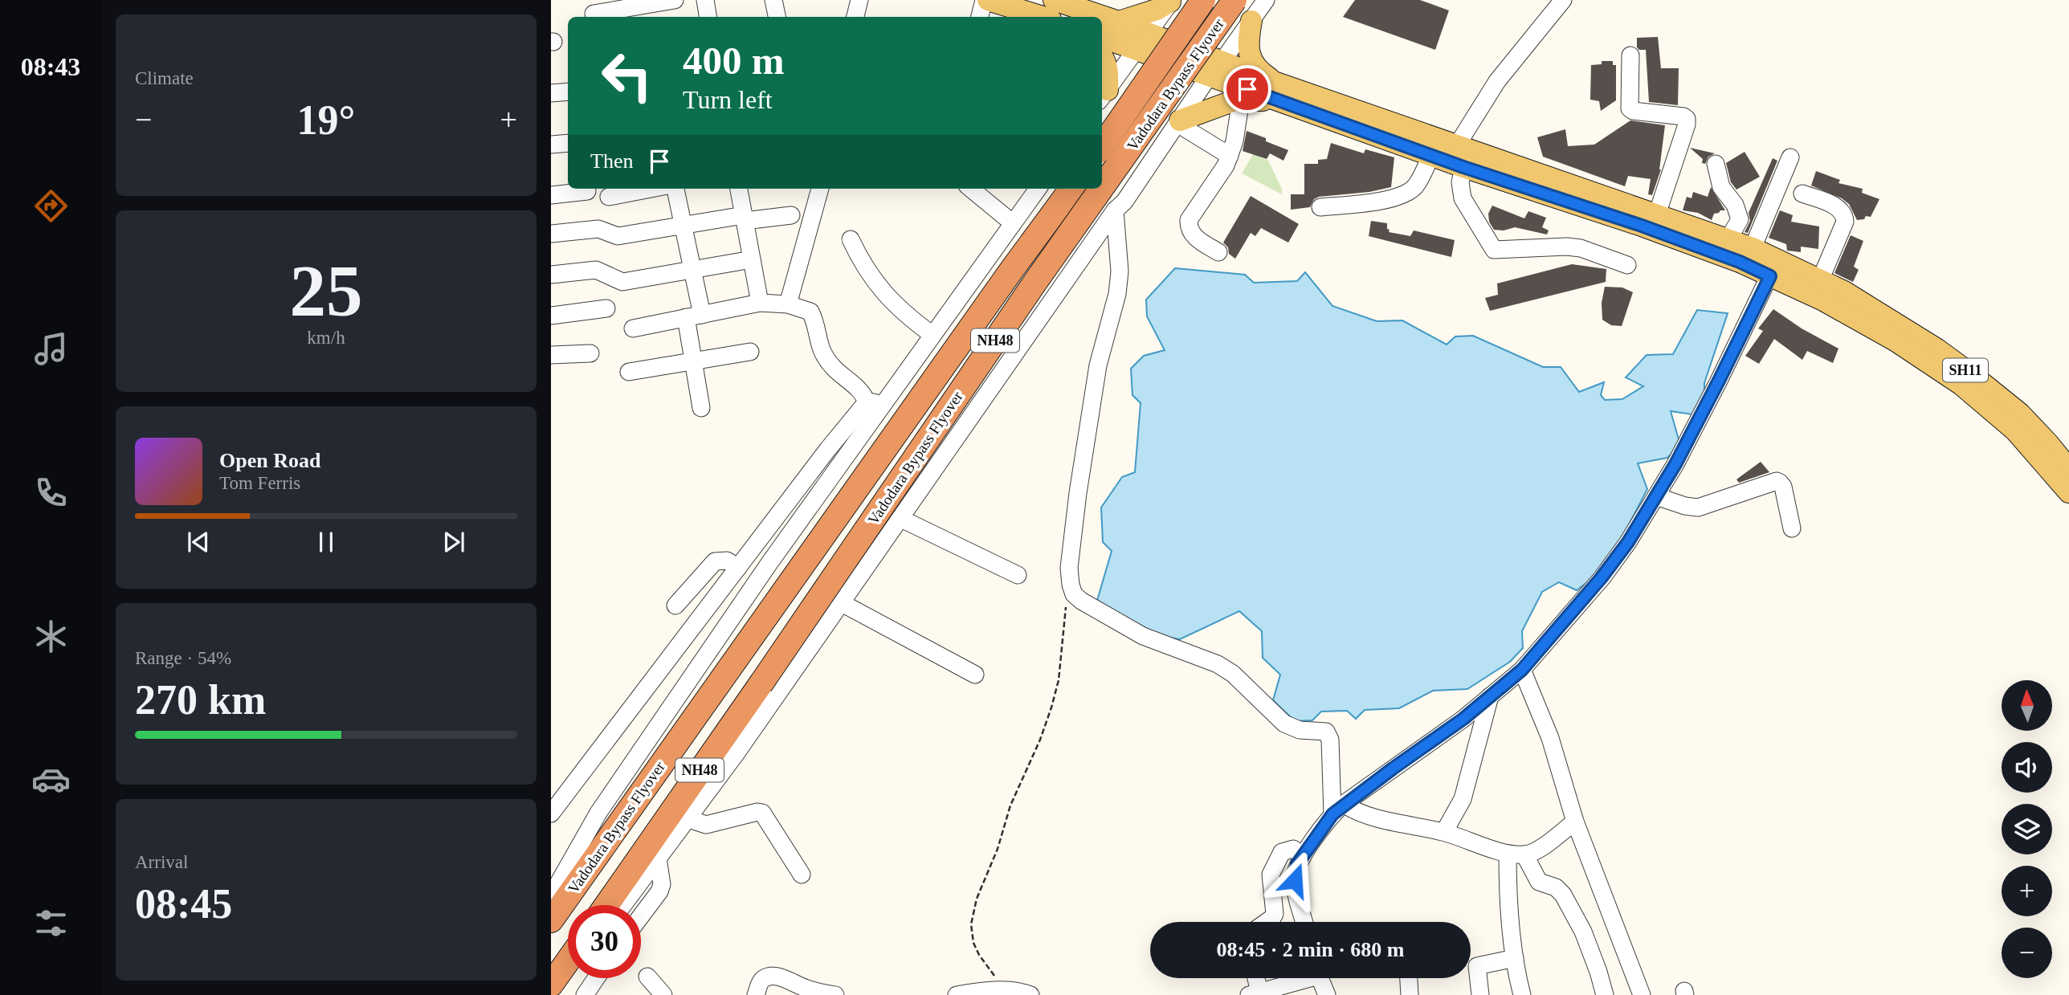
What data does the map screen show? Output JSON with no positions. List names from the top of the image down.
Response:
{
  "streets": {
    "highway": ["Vadodara Bypass Flyover", "NH48"],
    "main road": ["SH11"]
  },
  "north": "top",
  "page": {
    "tabs": "08:43",
    "tile": [
      "Climate",
      ["25", "km/h"],
      ["Range · 54%", "270 km"],
      ["Arrival", "08:45"]
    ],
    "turn": ["400 m", "Turn left"],
    "heat": ["−", "19°", "+"],
    "then": "Then",
    "song": ["Open Road", "Tom Ferris"],
    "map_buttons": ["+", "−"],
    "limit": "30",
    "trip": "08:45 · 2 min · 680 m"
  }
}
